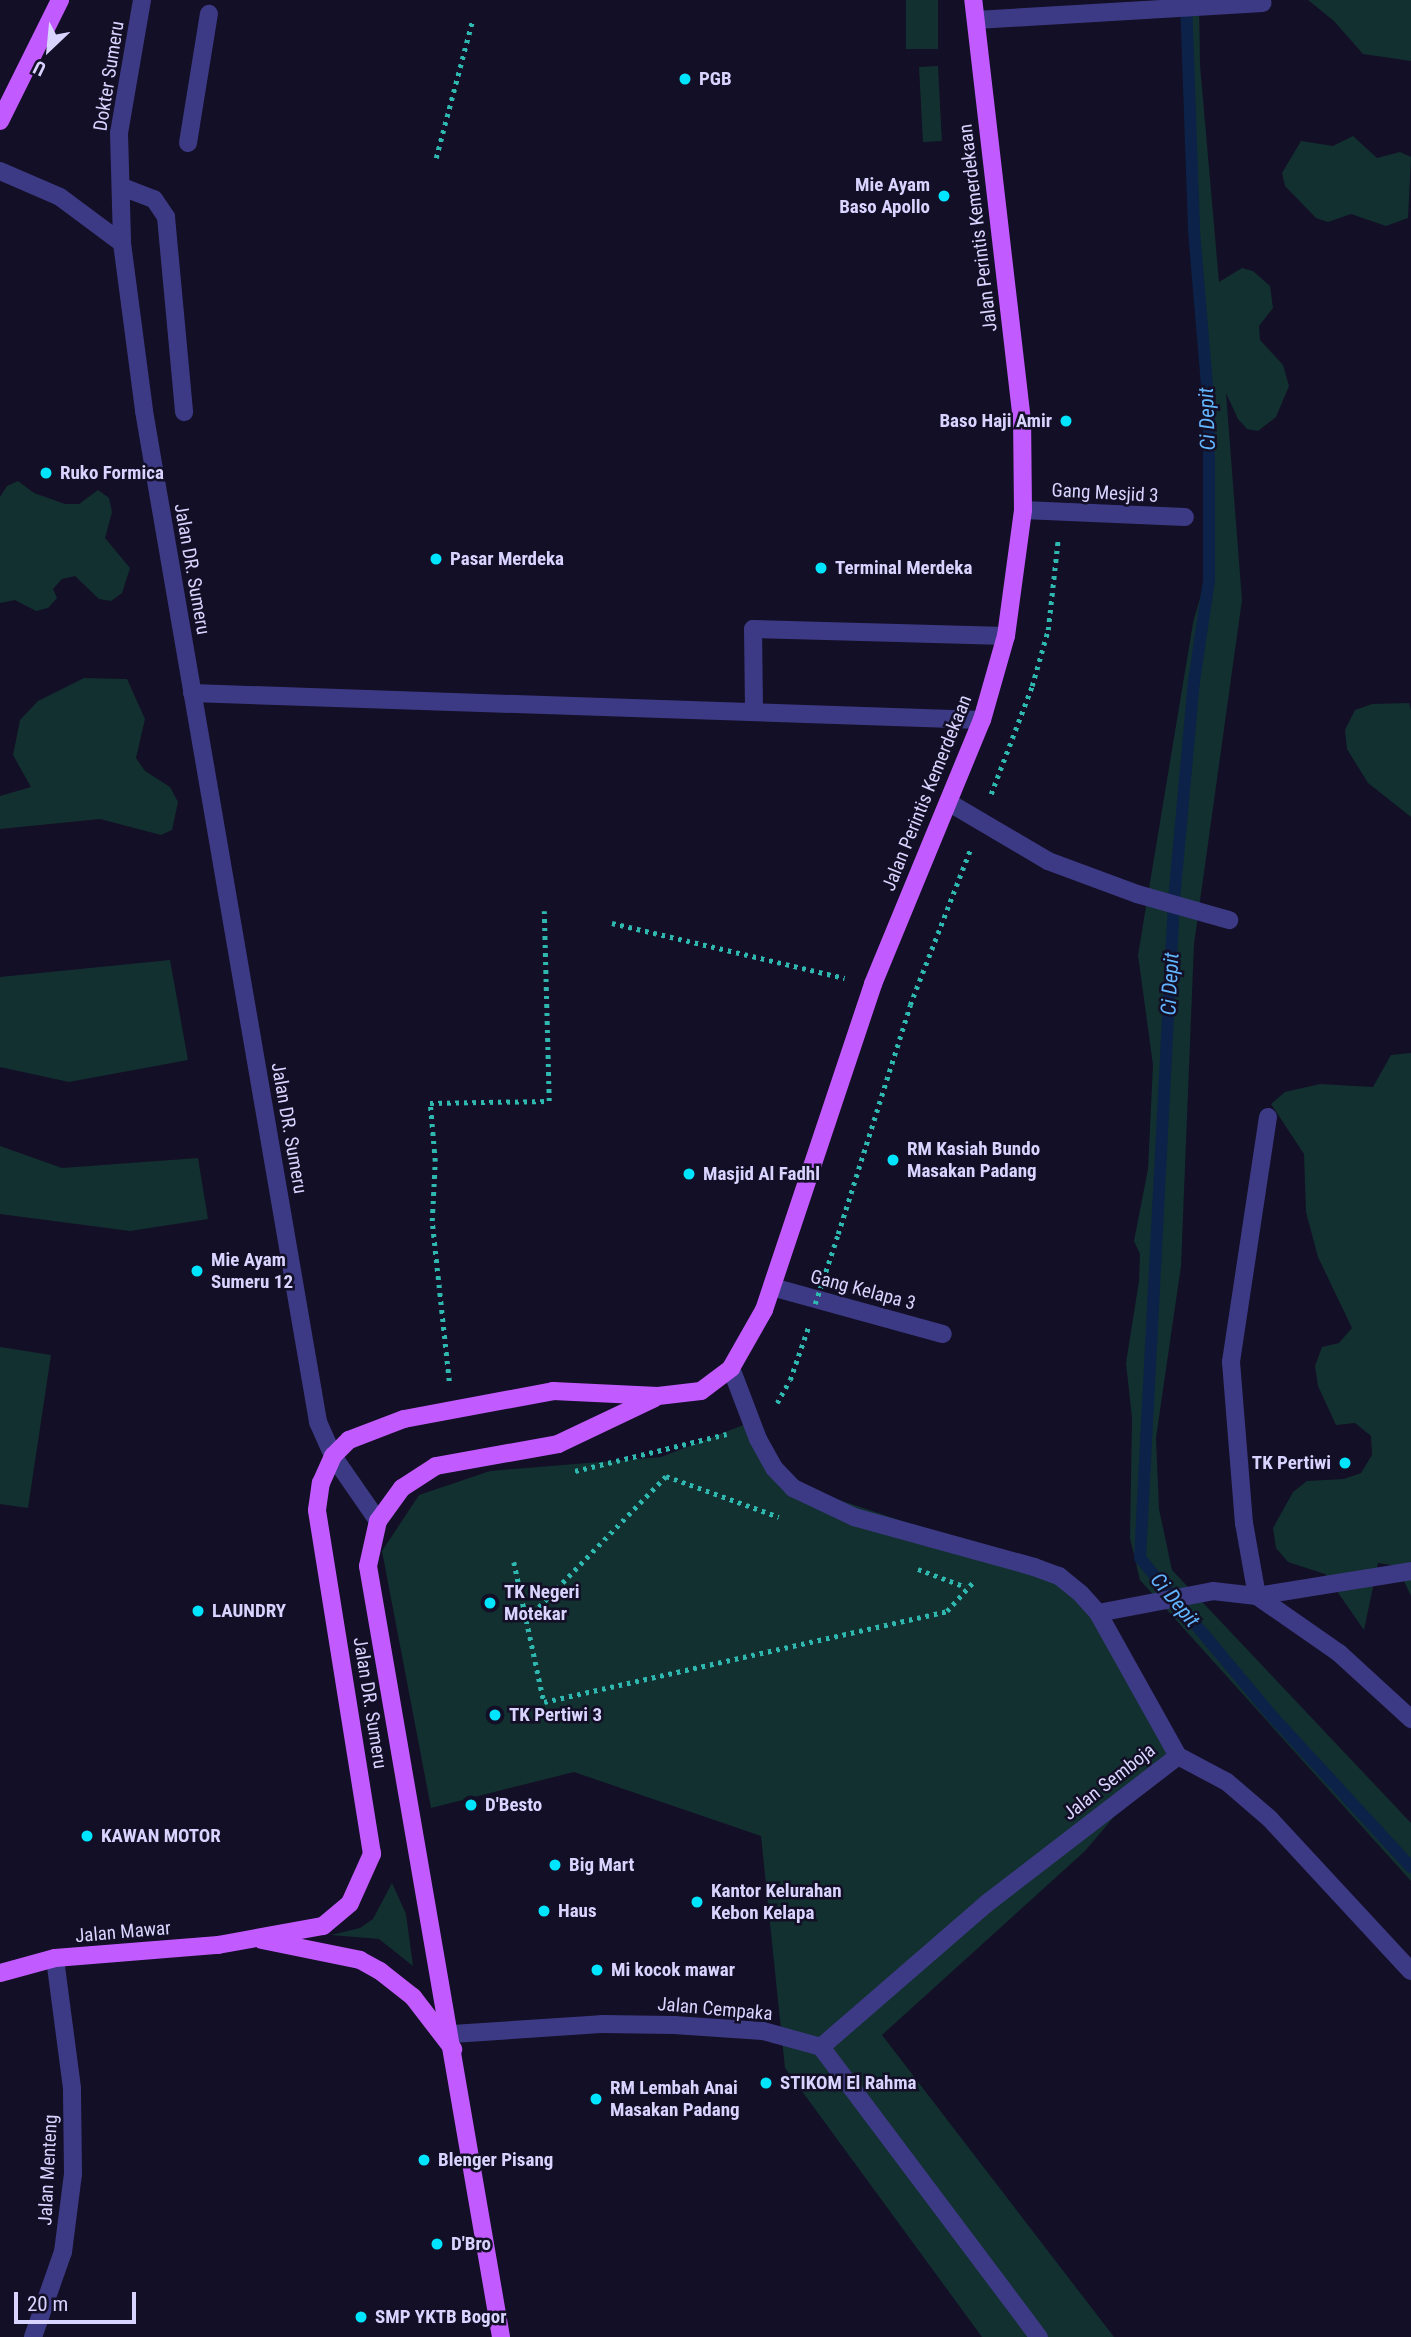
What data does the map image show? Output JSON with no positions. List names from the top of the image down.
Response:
{
  "streets": {
    "main road": ["Jalan Perintis Kemerdekaan", "Jalan DR. Sumeru", "Jalan Mawar"],
    "street": [
      "Dokter Sumeru",
      "Gang Mesjid 3",
      "Gang Kelapa 3",
      "Jalan Semboja",
      "Jalan Cempaka",
      "Jalan Menteng"
    ]
  },
  "crossings": [
    ["Dokter Sumeru", "Jalan DR. Sumeru"],
    ["Jalan Perintis Kemerdekaan", "Gang Mesjid 3"],
    ["Jalan Perintis Kemerdekaan", "Jalan DR. Sumeru"],
    ["Jalan Perintis Kemerdekaan", "Gang Kelapa 3"],
    ["Jalan DR. Sumeru", "Jalan Mawar"],
    ["Jalan DR. Sumeru", "Jalan Cempaka"],
    ["Jalan Semboja", "Jalan Cempaka"],
    ["Jalan Mawar", "Jalan Menteng"]
  ],
  "water": ["Ci Depit"],
  "places": [
    "PGB",
    "Mie Ayam Baso Apollo",
    "Baso Haji Amir",
    "Ruko Formica",
    "Pasar Merdeka",
    "Terminal Merdeka",
    "RM Kasiah Bundo Masakan Padang",
    "Masjid Al Fadhl",
    "Mie Ayam Sumeru 12",
    "TK Pertiwi",
    "TK Negeri Motekar",
    "LAUNDRY",
    "TK Pertiwi 3",
    "D'Besto",
    "KAWAN MOTOR",
    "Big Mart",
    "Kantor Kelurahan Kebon Kelapa",
    "Haus",
    "Mi kocok mawar",
    "STIKOM El Rahma",
    "RM Lembah Anai Masakan Padang",
    "Blenger Pisang",
    "D'Bro",
    "SMP YKTB Bogor"
  ],
  "scale_bar": "20 m",
  "north": "bottom left"
}
